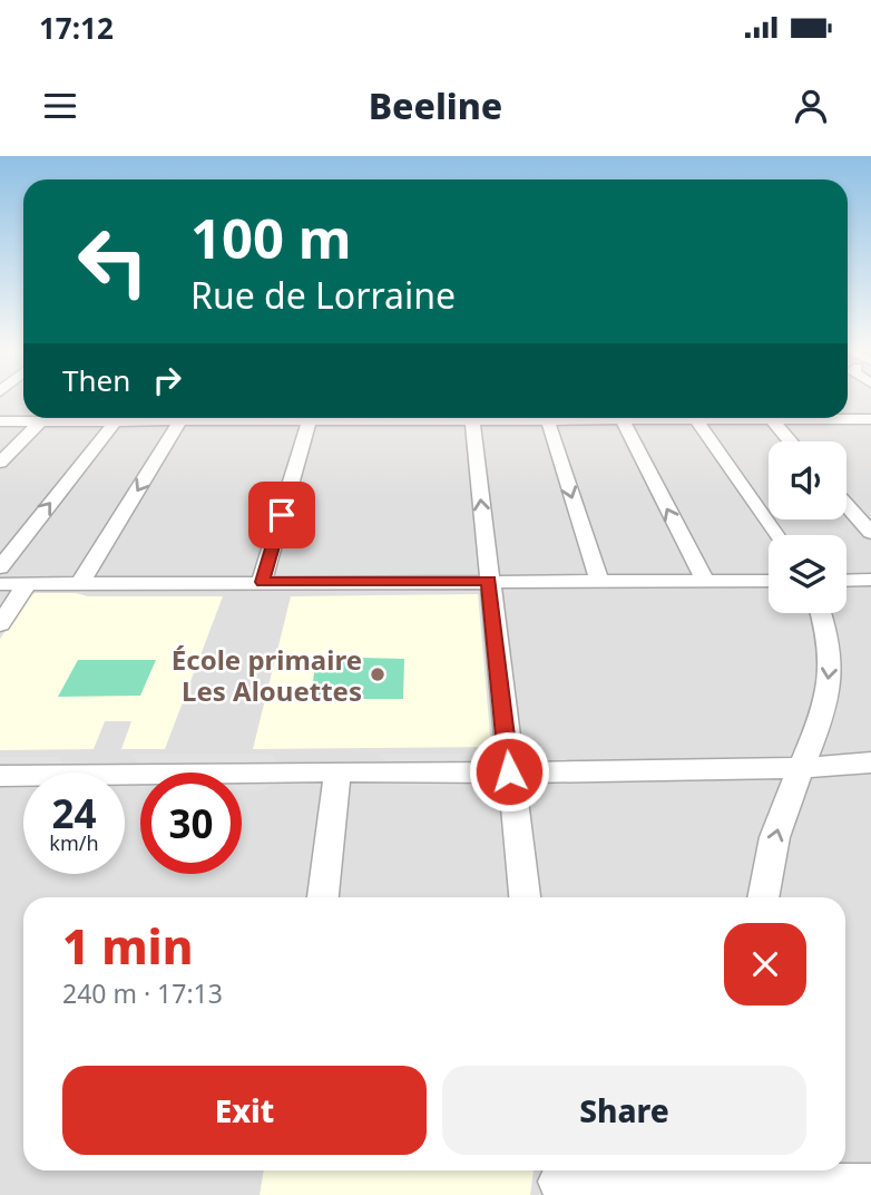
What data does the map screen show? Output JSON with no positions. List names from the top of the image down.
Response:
{
  "places": ["École primaire Les Alouettes"],
  "page": {
    "status": "17:12",
    "header": "Beeline",
    "turn": ["100 m", "Rue de Lorraine"],
    "then": "Then",
    "speed": "24 km/h",
    "limit": "30",
    "heading": ["1 min", "240 m · 17:13"],
    "buttons": ["Exit", "Share"]
  }
}
